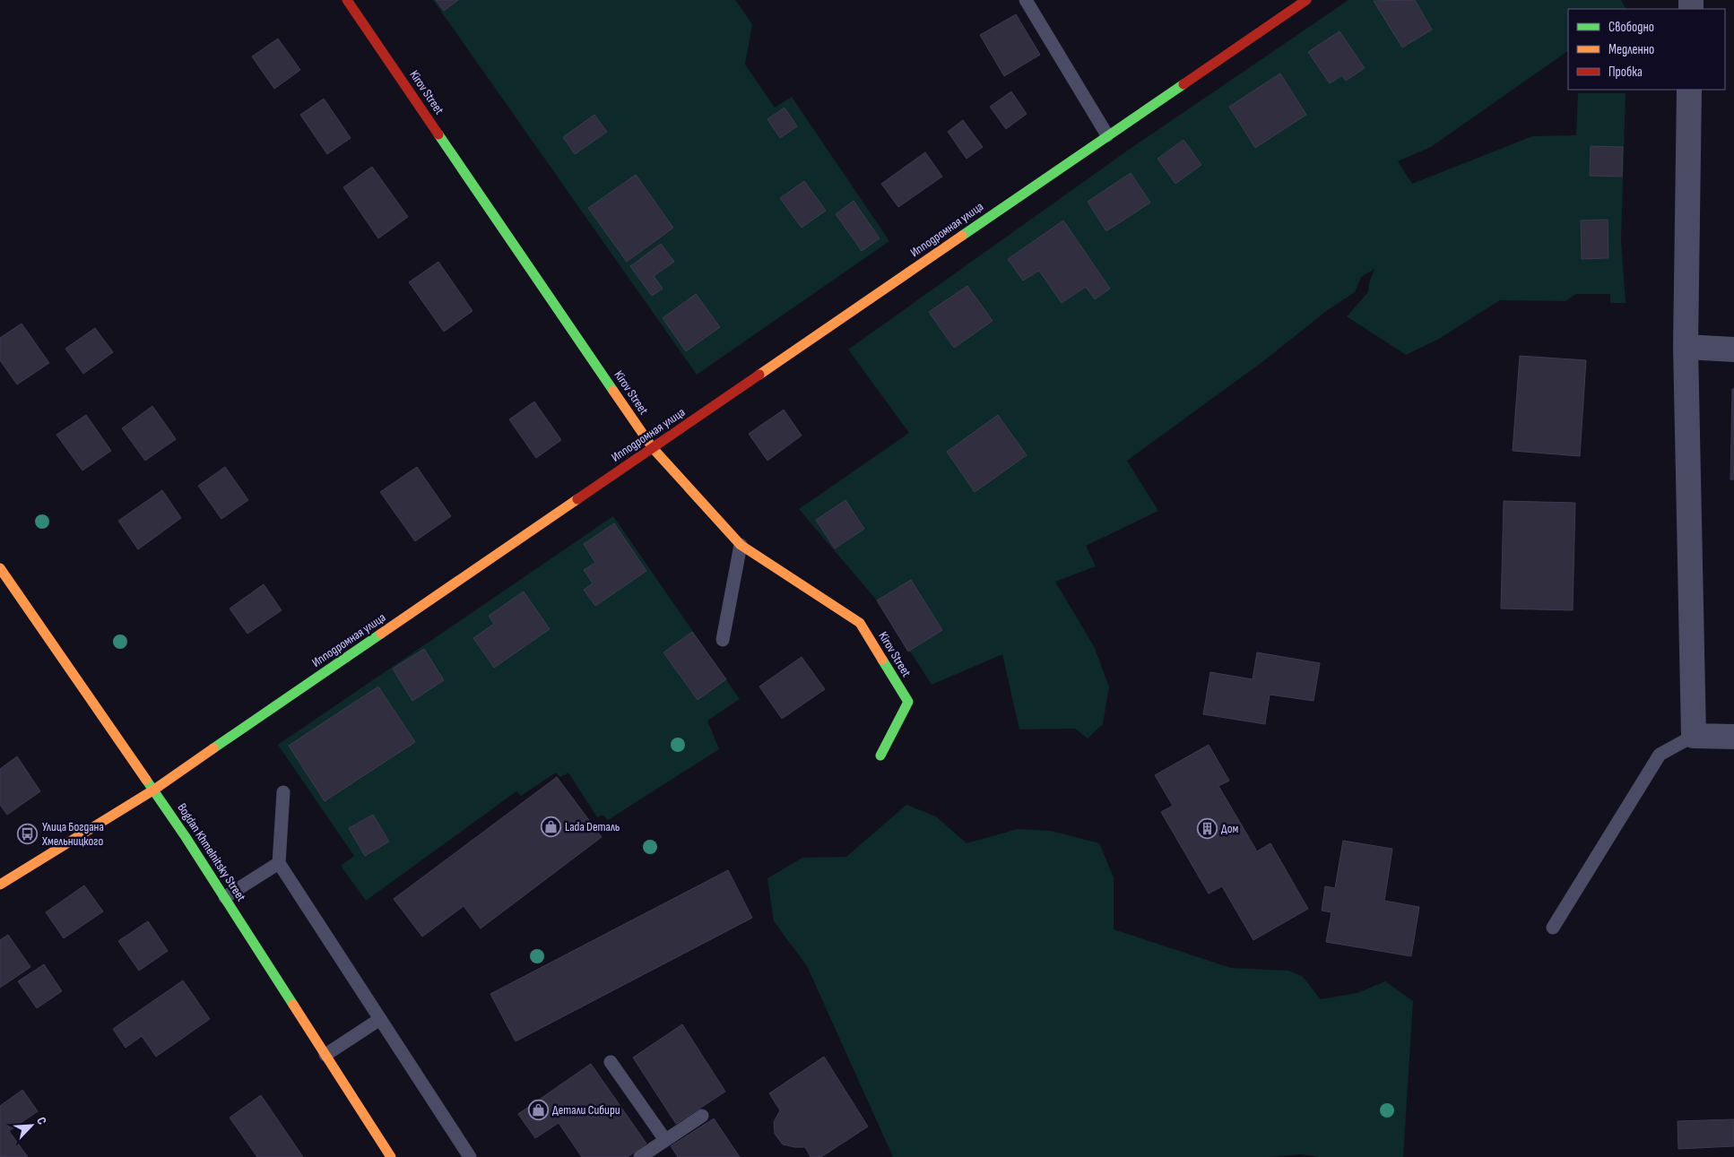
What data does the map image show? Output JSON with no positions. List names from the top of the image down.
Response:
{
  "streets": {
    "street": ["Kirov Street", "Ипподромная улица", "Bogdan Khmelnitsky Street"]
  },
  "crossings": [
    ["Kirov Street", "Ипподромная улица"],
    ["Ипподромная улица", "Bogdan Khmelnitsky Street"]
  ],
  "places": {
    "shop": ["Lada Dеталь", "Детали Сибири"],
    "building": ["Дом"],
    "bus stop": ["Улица Богдана Хмельницкого"]
  },
  "legend": ["Свободно", "Медленно", "Пробка"],
  "north": "top right"
}
